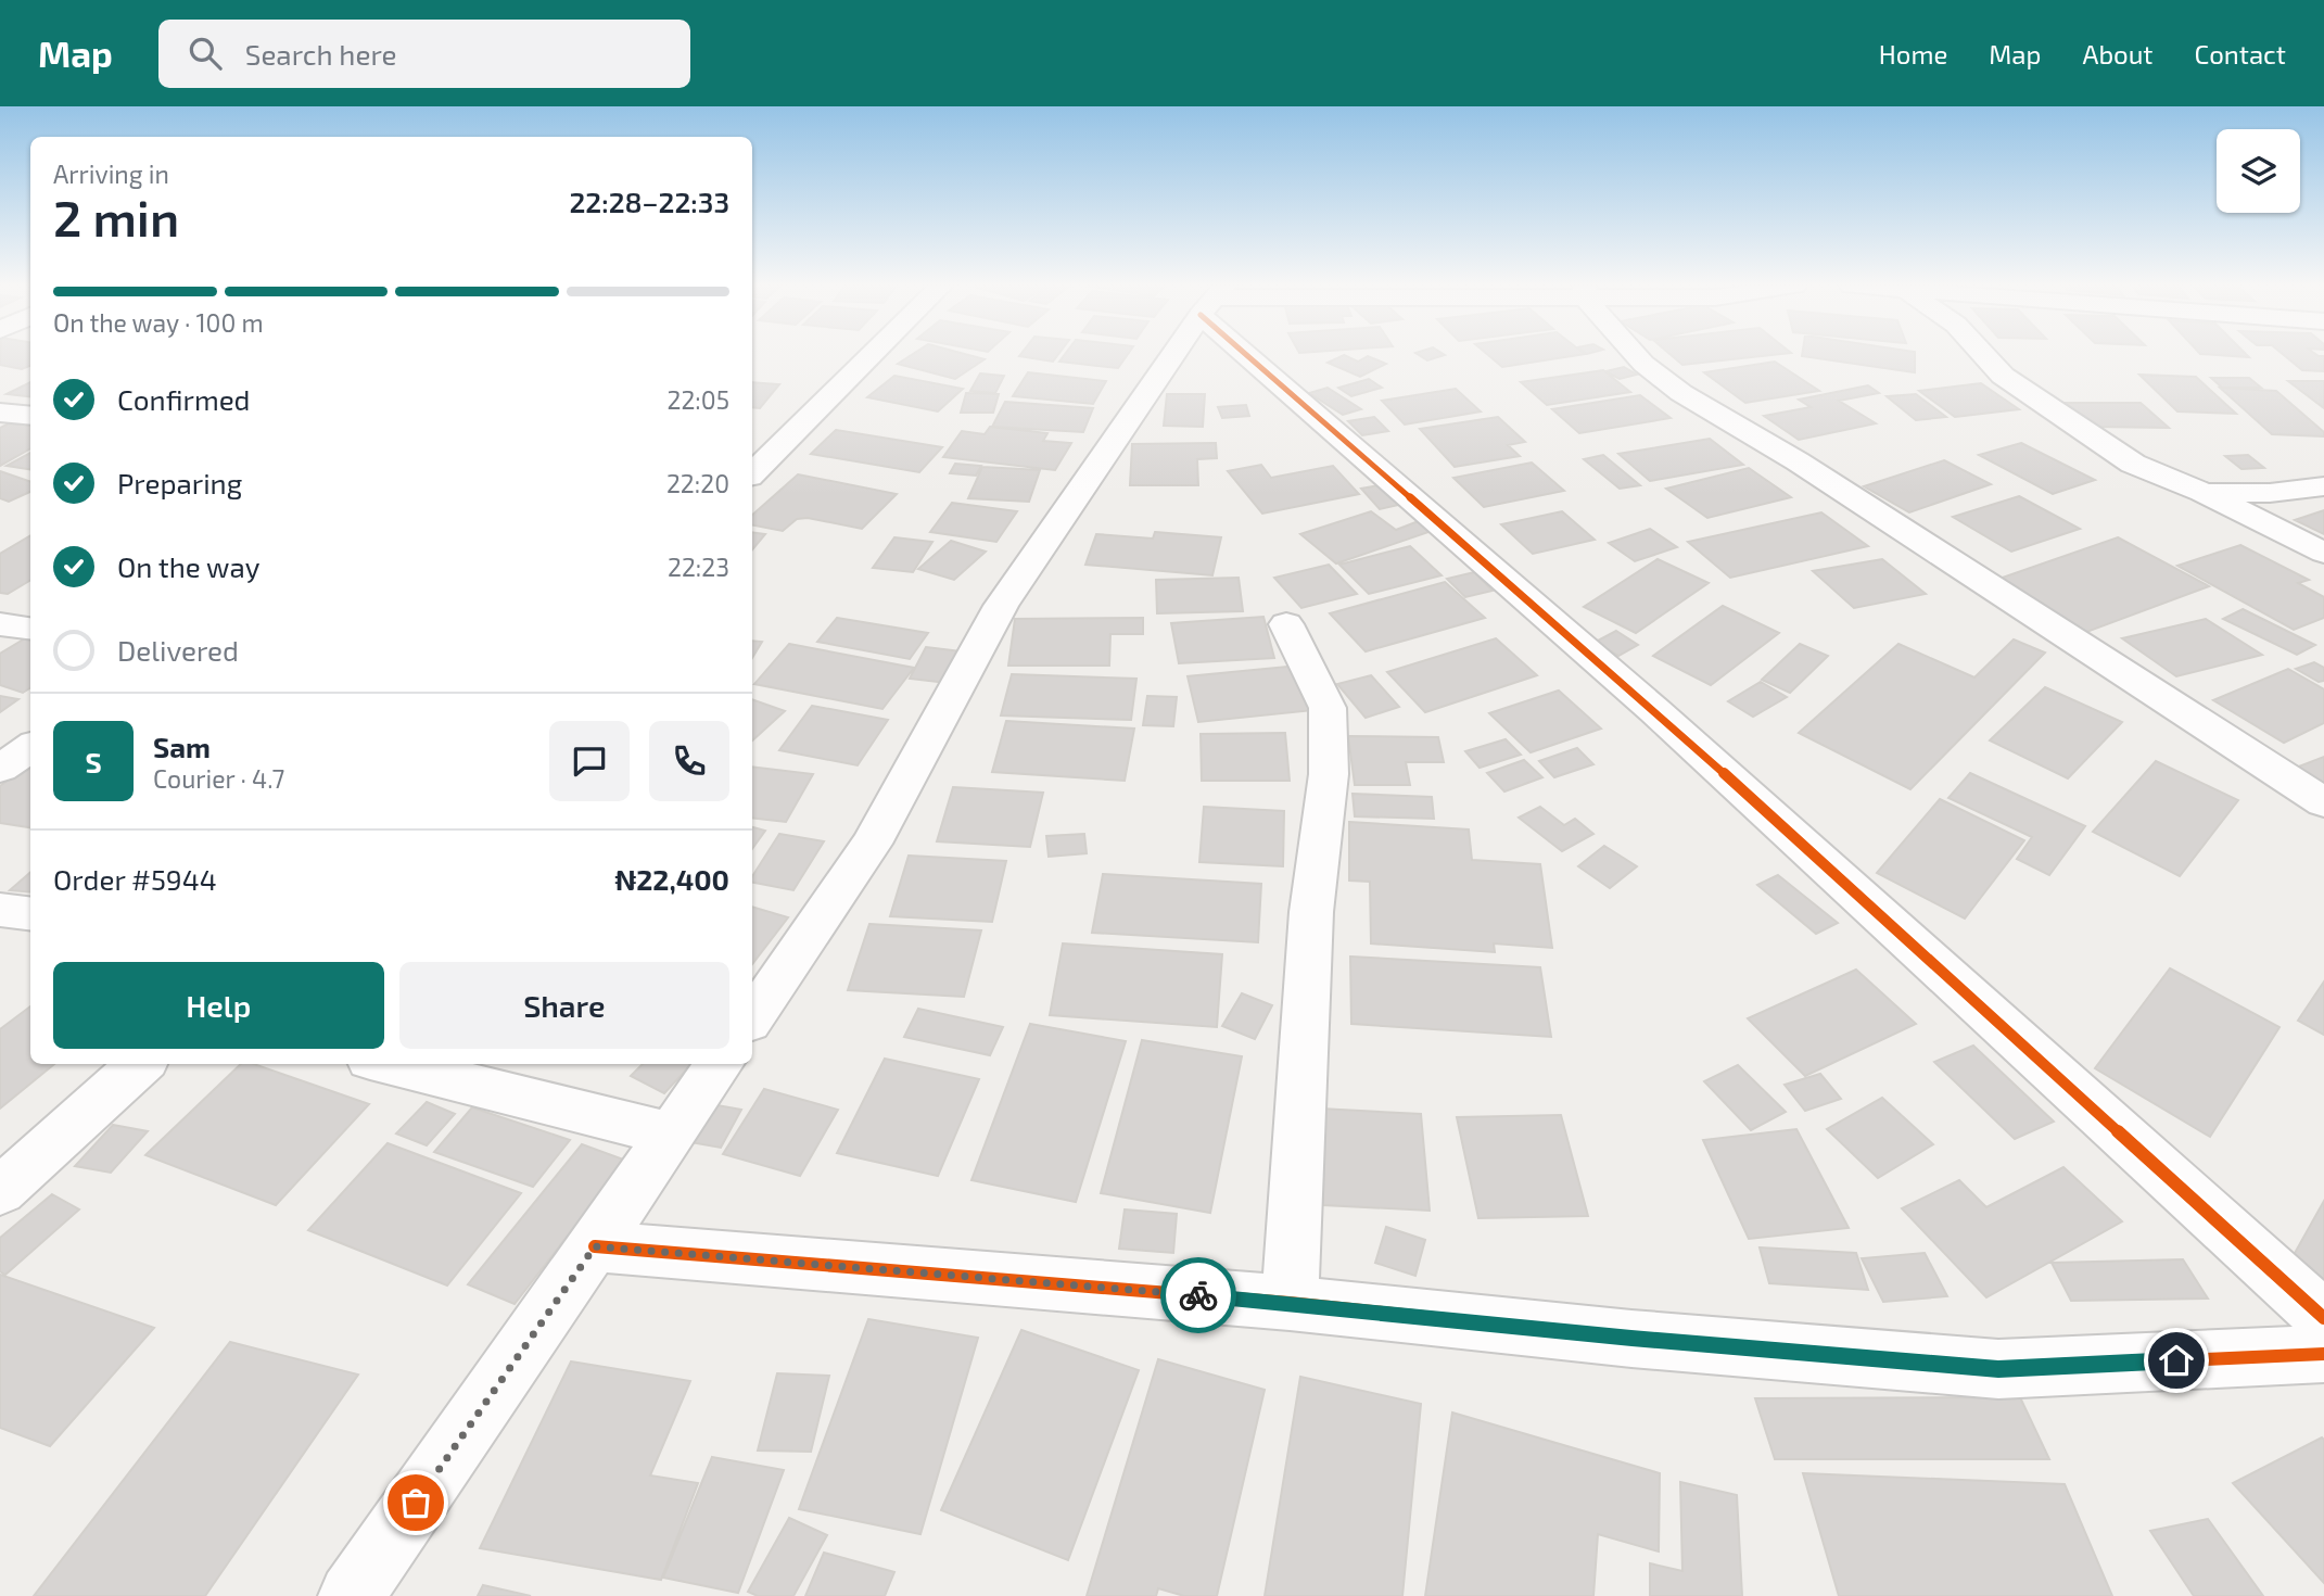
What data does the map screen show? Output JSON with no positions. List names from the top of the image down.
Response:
{
  "page": {
    "header": "Map",
    "search": "Search here",
    "nav": [
      "Home",
      "Map",
      "About",
      "Contact"
    ],
    "heading": ["2 min", "Arriving in", "22:28–22:33"],
    "panel": [
      "Sam",
      "Courier · 4.7",
      "Order #5944",
      "₦22,400"
    ],
    "bar": "On the way · 100 m",
    "list": [
      ["Confirmed", "22:05"],
      ["Preparing", "22:20"],
      ["On the way", "22:23"],
      "Delivered"
    ],
    "round": "S",
    "buttons": ["Help", "Share"]
  }
}
